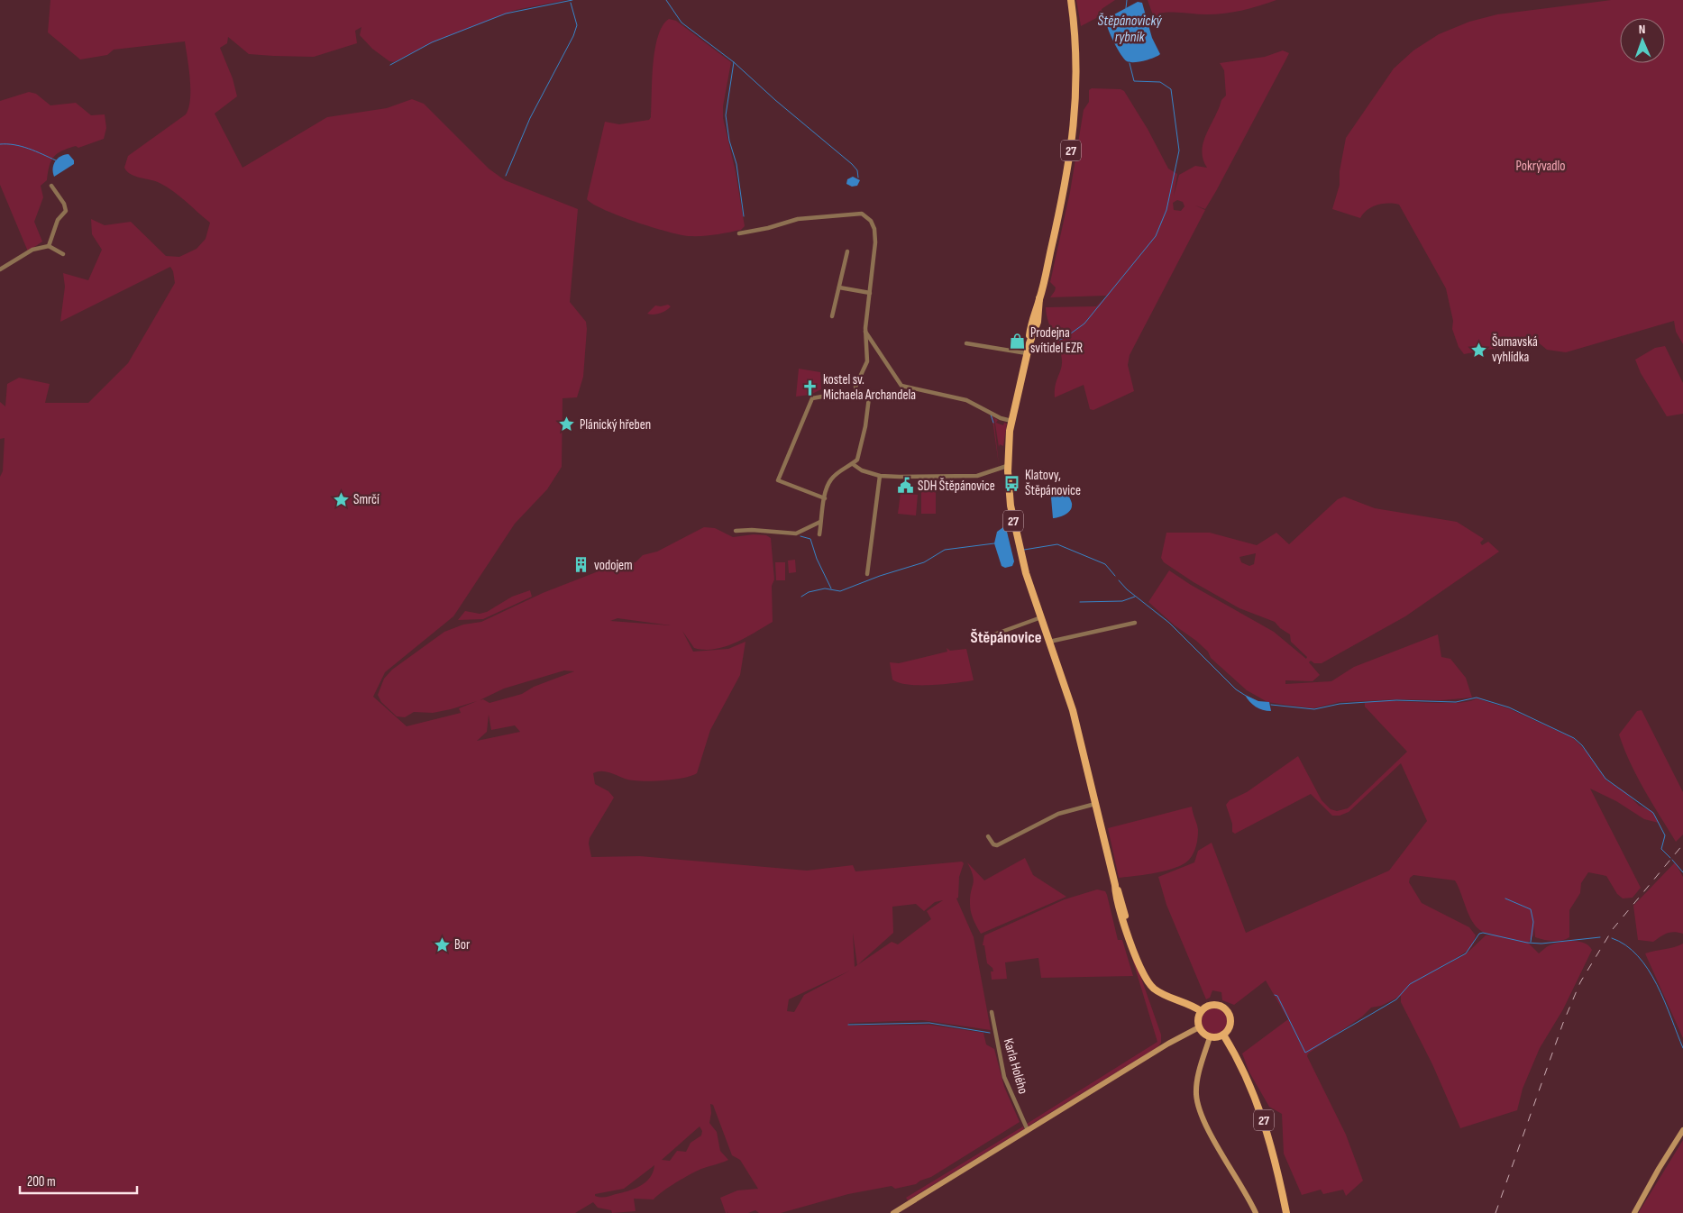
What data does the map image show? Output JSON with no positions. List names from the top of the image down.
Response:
{
  "streets": {
    "main road": ["27"],
    "street": ["Karla Holého"]
  },
  "districts": ["Štěpánovice"],
  "water": ["Štěpánovický rybník"],
  "parks": ["Pokrývadlo"],
  "places": {
    "shop": ["Prodejna svítidel EZR"],
    "place": [
      "Šumavská vyhlídka",
      "Plánický hřeben",
      "Smrčí",
      "Bor"
    ],
    "church": ["kostel sv. Michaela Archandela"],
    "bus stop": ["Klatovy, Štěpánovice"],
    "public building": ["SDH Štěpánovice"],
    "building": ["vodojem"]
  },
  "scale_bar": "200 m",
  "north": "top"
}
